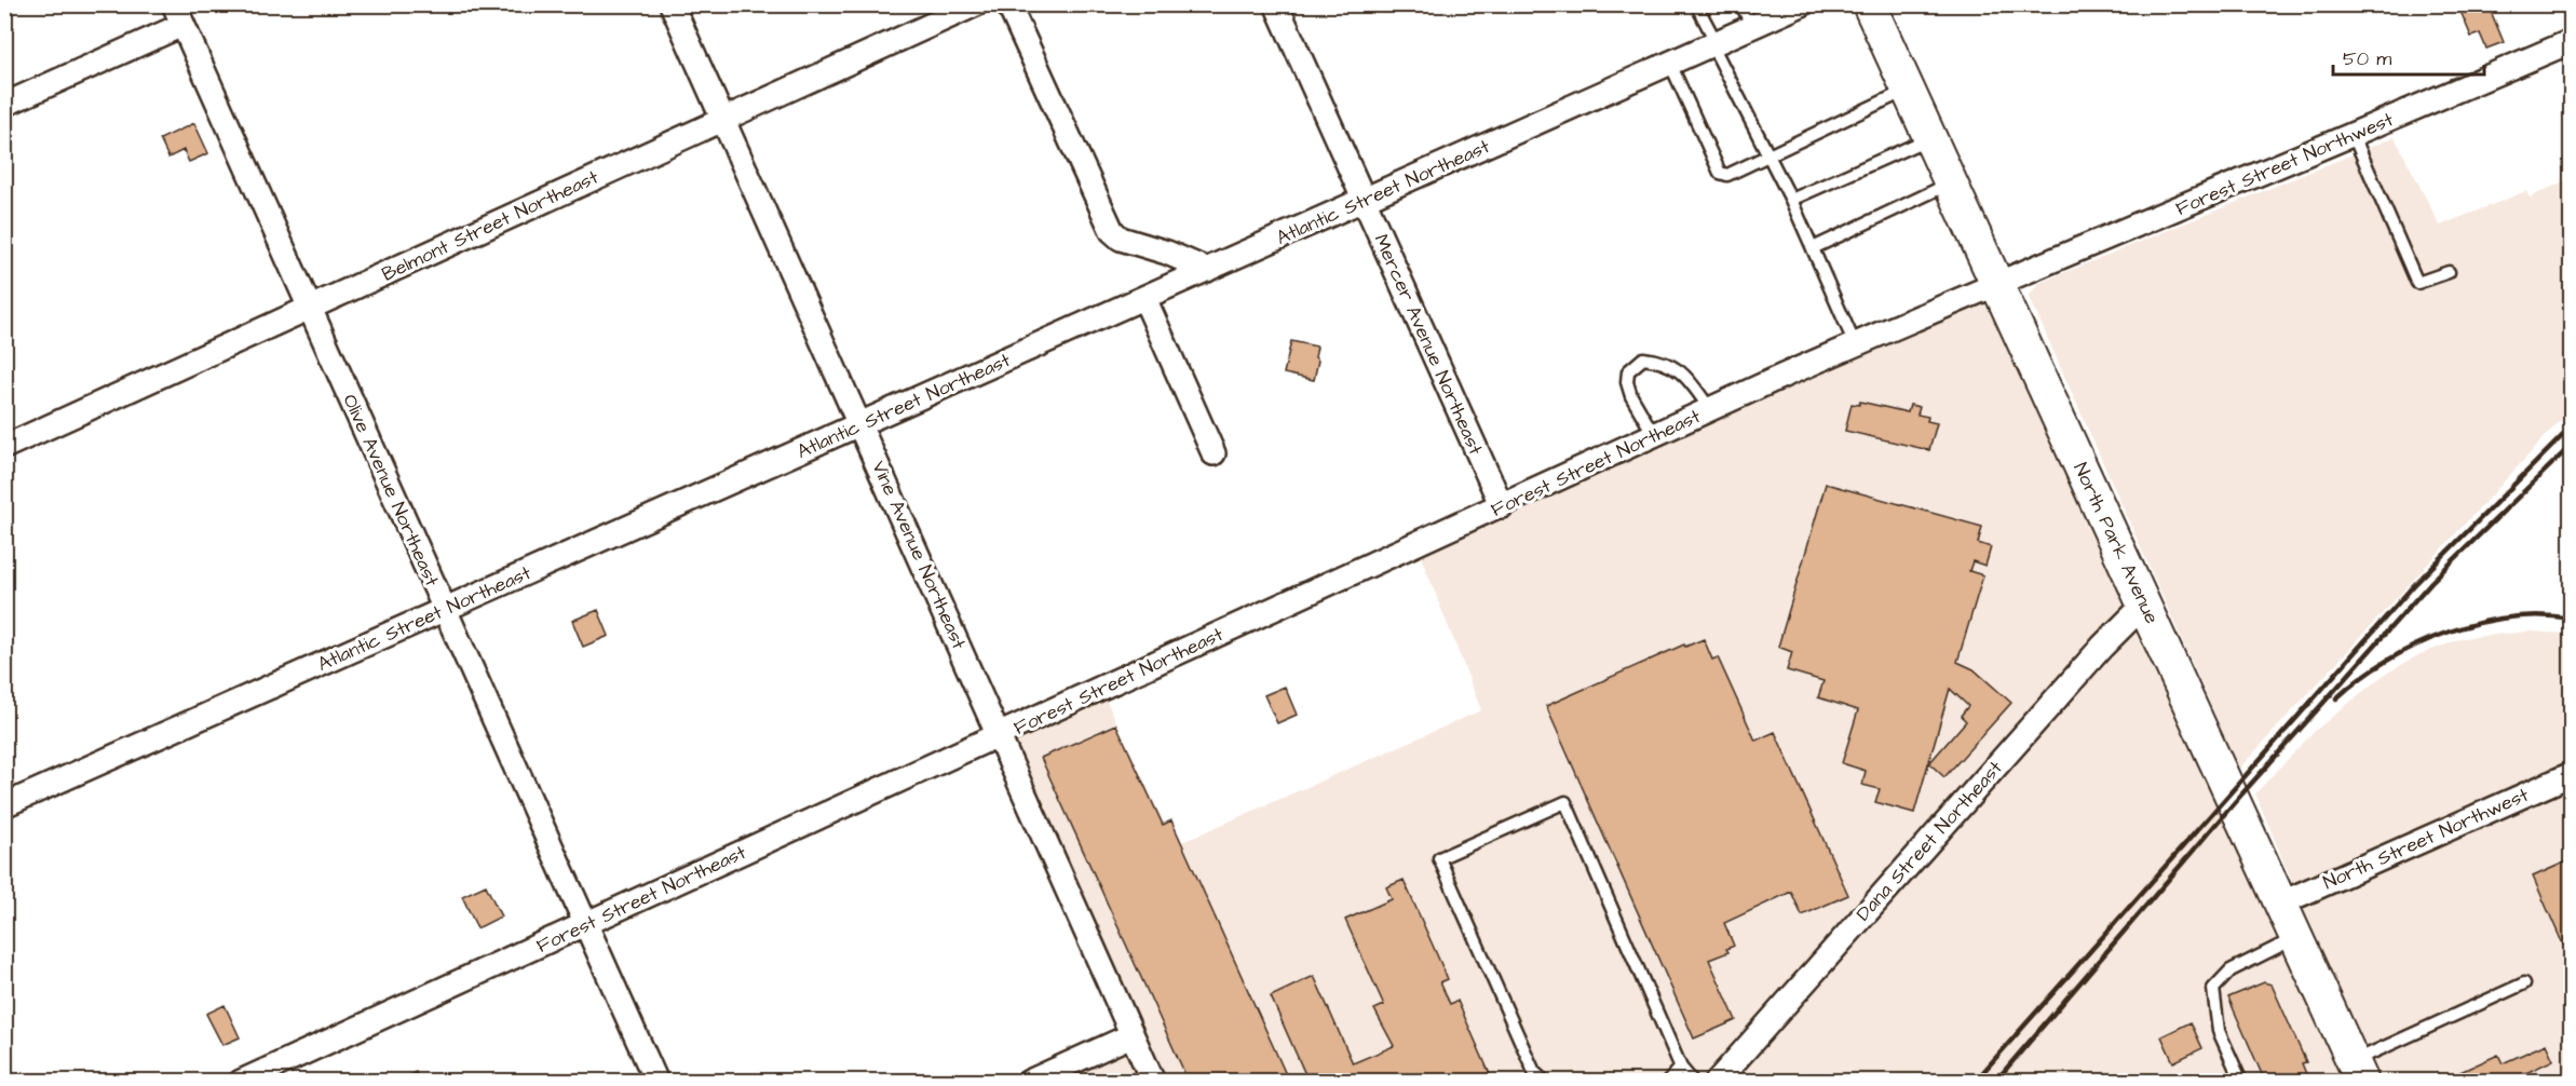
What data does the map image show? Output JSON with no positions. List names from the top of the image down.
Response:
{
  "streets": {
    "street": [
      "Forest Street Northwest",
      "Atlantic Street Northeast",
      "Belmont Street Northeast",
      "Mercer Avenue Northeast",
      "Forest Street Northeast",
      "Olive Avenue Northeast",
      "North Park Avenue",
      "Vine Avenue Northeast",
      "North Street Northwest",
      "Dana Street Northeast"
    ]
  },
  "crossings": [
    ["Forest Street Northwest", "Forest Street Northeast"],
    ["Forest Street Northwest", "North Park Avenue"],
    ["Atlantic Street Northeast", "Mercer Avenue Northeast"],
    ["Atlantic Street Northeast", "Olive Avenue Northeast"],
    ["Atlantic Street Northeast", "Vine Avenue Northeast"],
    ["Belmont Street Northeast", "Olive Avenue Northeast"],
    ["Belmont Street Northeast", "Vine Avenue Northeast"],
    ["Mercer Avenue Northeast", "Forest Street Northeast"],
    ["Forest Street Northeast", "Olive Avenue Northeast"],
    ["Forest Street Northeast", "North Park Avenue"],
    ["Forest Street Northeast", "Vine Avenue Northeast"],
    ["North Park Avenue", "North Street Northwest"],
    ["North Park Avenue", "Dana Street Northeast"]
  ],
  "scale_bar": "50 m"
}
